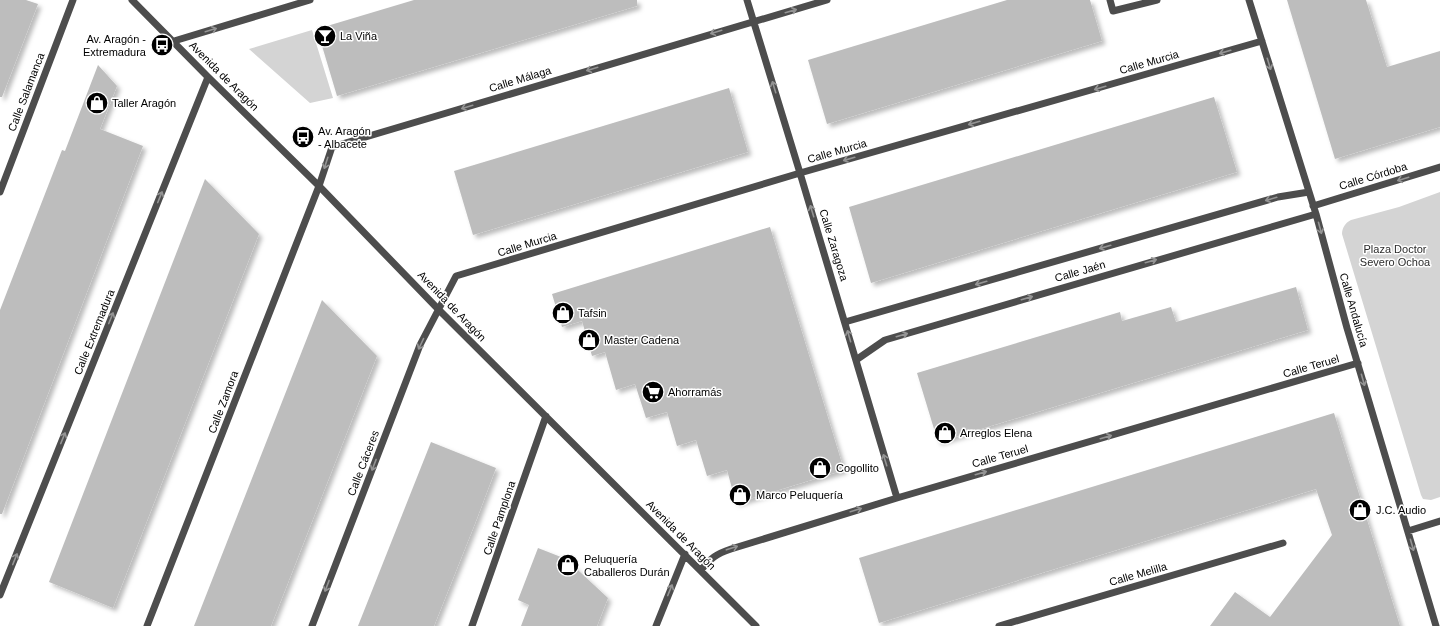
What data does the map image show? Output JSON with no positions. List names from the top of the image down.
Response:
{
  "streets": {
    "street": [
      "Calle Murcia",
      "Avenida de Aragón",
      "Calle Málaga",
      "Calle Salamanca",
      "Calle Córdoba",
      "Calle Zaragoza",
      "Calle Jaén",
      "Calle Andalucía",
      "Calle Extremadura",
      "Calle Teruel",
      "Calle Zamora",
      "Calle Cáceres",
      "Calle Pamplona",
      "Calle Melilla"
    ]
  },
  "crossings": [
    ["Calle Murcia", "Avenida de Aragón"],
    ["Calle Murcia", "Calle Zaragoza"],
    ["Calle Murcia", "Calle Andalucía"],
    ["Calle Murcia", "Calle Cáceres"],
    ["Avenida de Aragón", "Calle Málaga"],
    ["Avenida de Aragón", "Calle Extremadura"],
    ["Avenida de Aragón", "Calle Teruel"],
    ["Avenida de Aragón", "Calle Zamora"],
    ["Avenida de Aragón", "Calle Cáceres"],
    ["Avenida de Aragón", "Calle Pamplona"],
    ["Calle Málaga", "Calle Zaragoza"],
    ["Calle Málaga", "Calle Zamora"],
    ["Calle Córdoba", "Calle Andalucía"],
    ["Calle Zaragoza", "Calle Jaén"],
    ["Calle Zaragoza", "Calle Teruel"],
    ["Calle Jaén", "Calle Andalucía"],
    ["Calle Andalucía", "Calle Teruel"]
  ],
  "one_way": [
    "Calle Murcia",
    "Calle Málaga",
    "Calle Córdoba",
    "Calle Zaragoza",
    "Calle Andalucía",
    "Calle Extremadura",
    "Calle Teruel",
    "Calle Cáceres"
  ],
  "parks": ["Plaza Doctor Severo Ochoa"],
  "places": {
    "bar": ["La Viña"],
    "bus stop": ["Av. Aragón - Extremadura", "Av. Aragón - Albacete"],
    "shop": [
      "Taller Aragón",
      "Tafsin",
      "Master Cadena",
      "Arreglos Elena",
      "Cogollito",
      "Marco Peluquería",
      "J.C. Audio",
      "Peluquería Caballeros Durán"
    ],
    "supermarket": ["Ahorramás"]
  }
}
